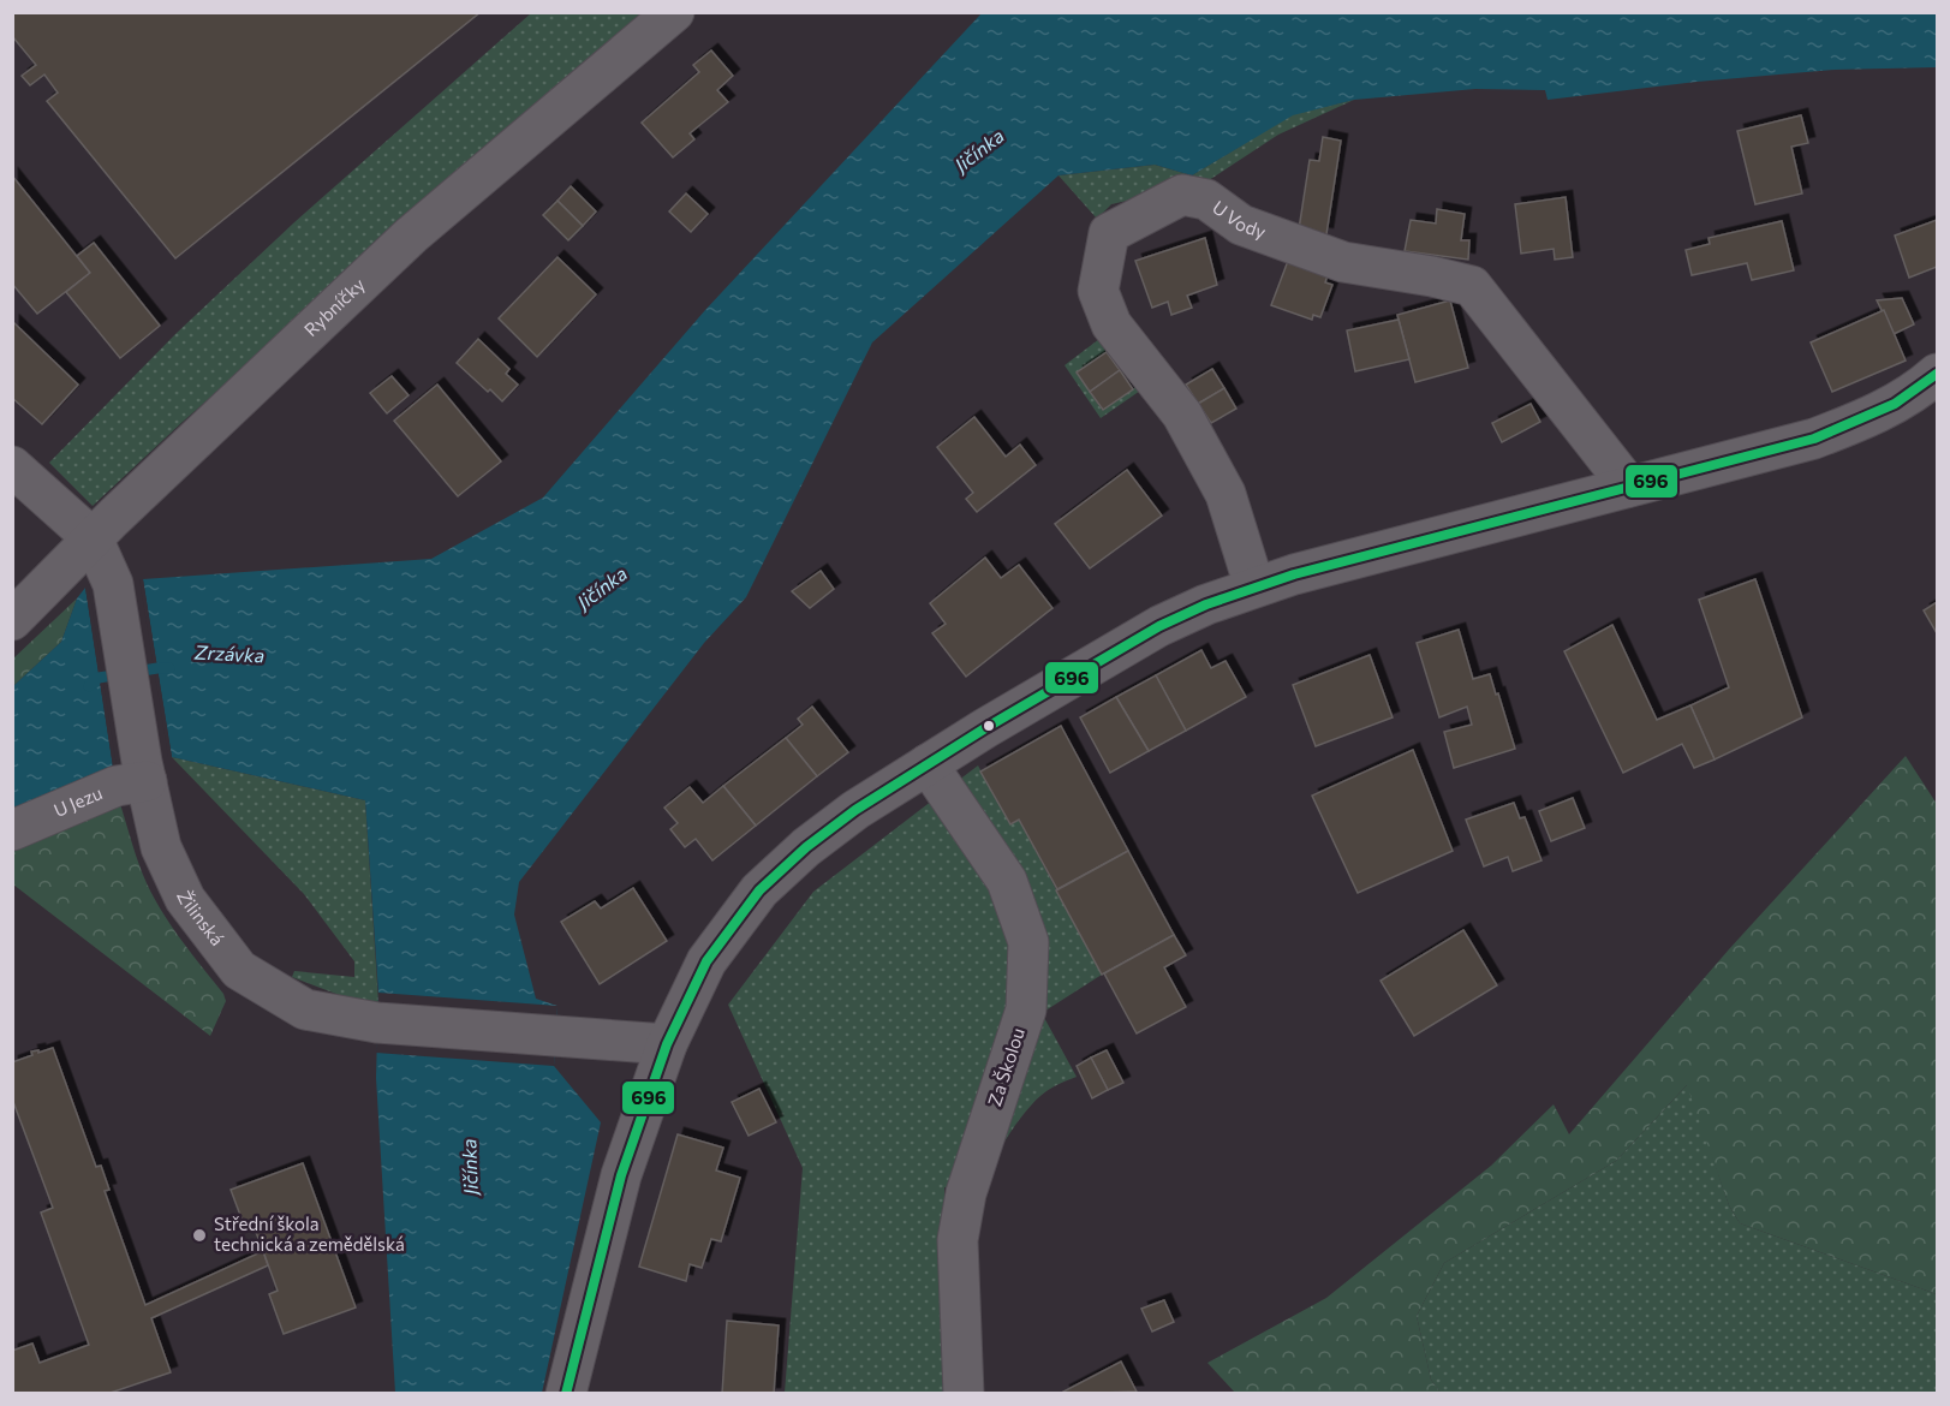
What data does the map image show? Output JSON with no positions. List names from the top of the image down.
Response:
{
  "streets": {
    "street": [
      "U Vody",
      "Rybníčky",
      "U Jezu",
      "Žilinská",
      "Za Školou"
    ]
  },
  "crossings": [
    ["Rybníčky", "Žilinská"],
    ["U Jezu", "Žilinská"]
  ],
  "water": ["Jičínka", "Zrzávka"],
  "places": ["Střední škola technická a zemědělská"],
  "lines": ["transit line 696"]
}
